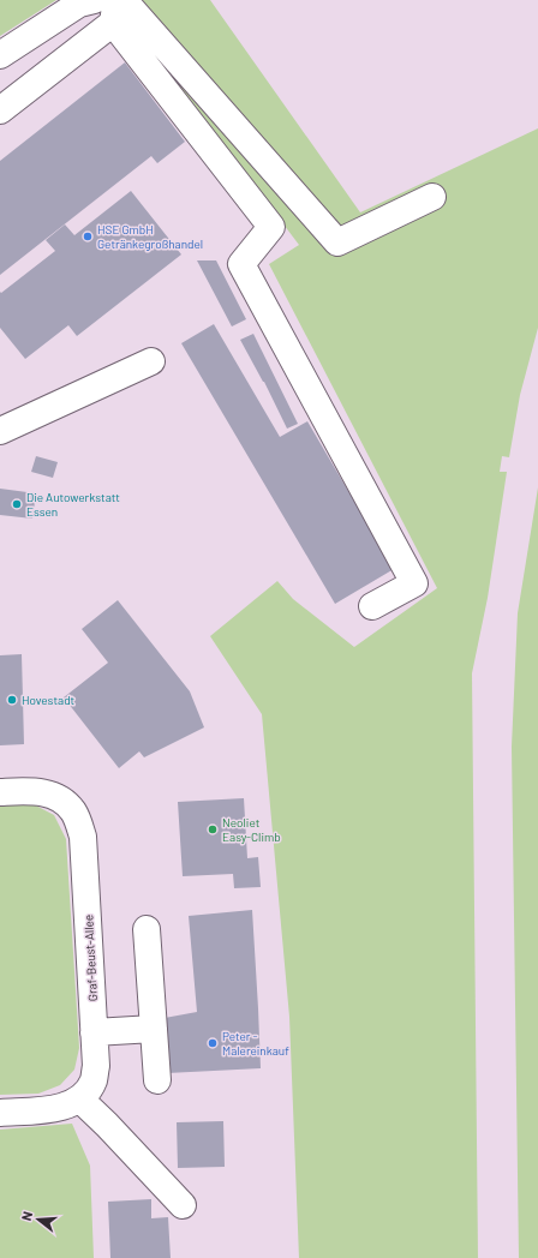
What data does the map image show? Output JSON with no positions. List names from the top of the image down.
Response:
{
  "streets": {
    "street": ["Graf-Beust-Allee"]
  },
  "places": [
    "HSE GmbH Getränkegroßhandel",
    "Die Autowerkstatt Essen",
    "Hovestadt",
    "Neoliet Easy-Climb",
    "Peter - Malereinkauf"
  ],
  "north": "left"
}
